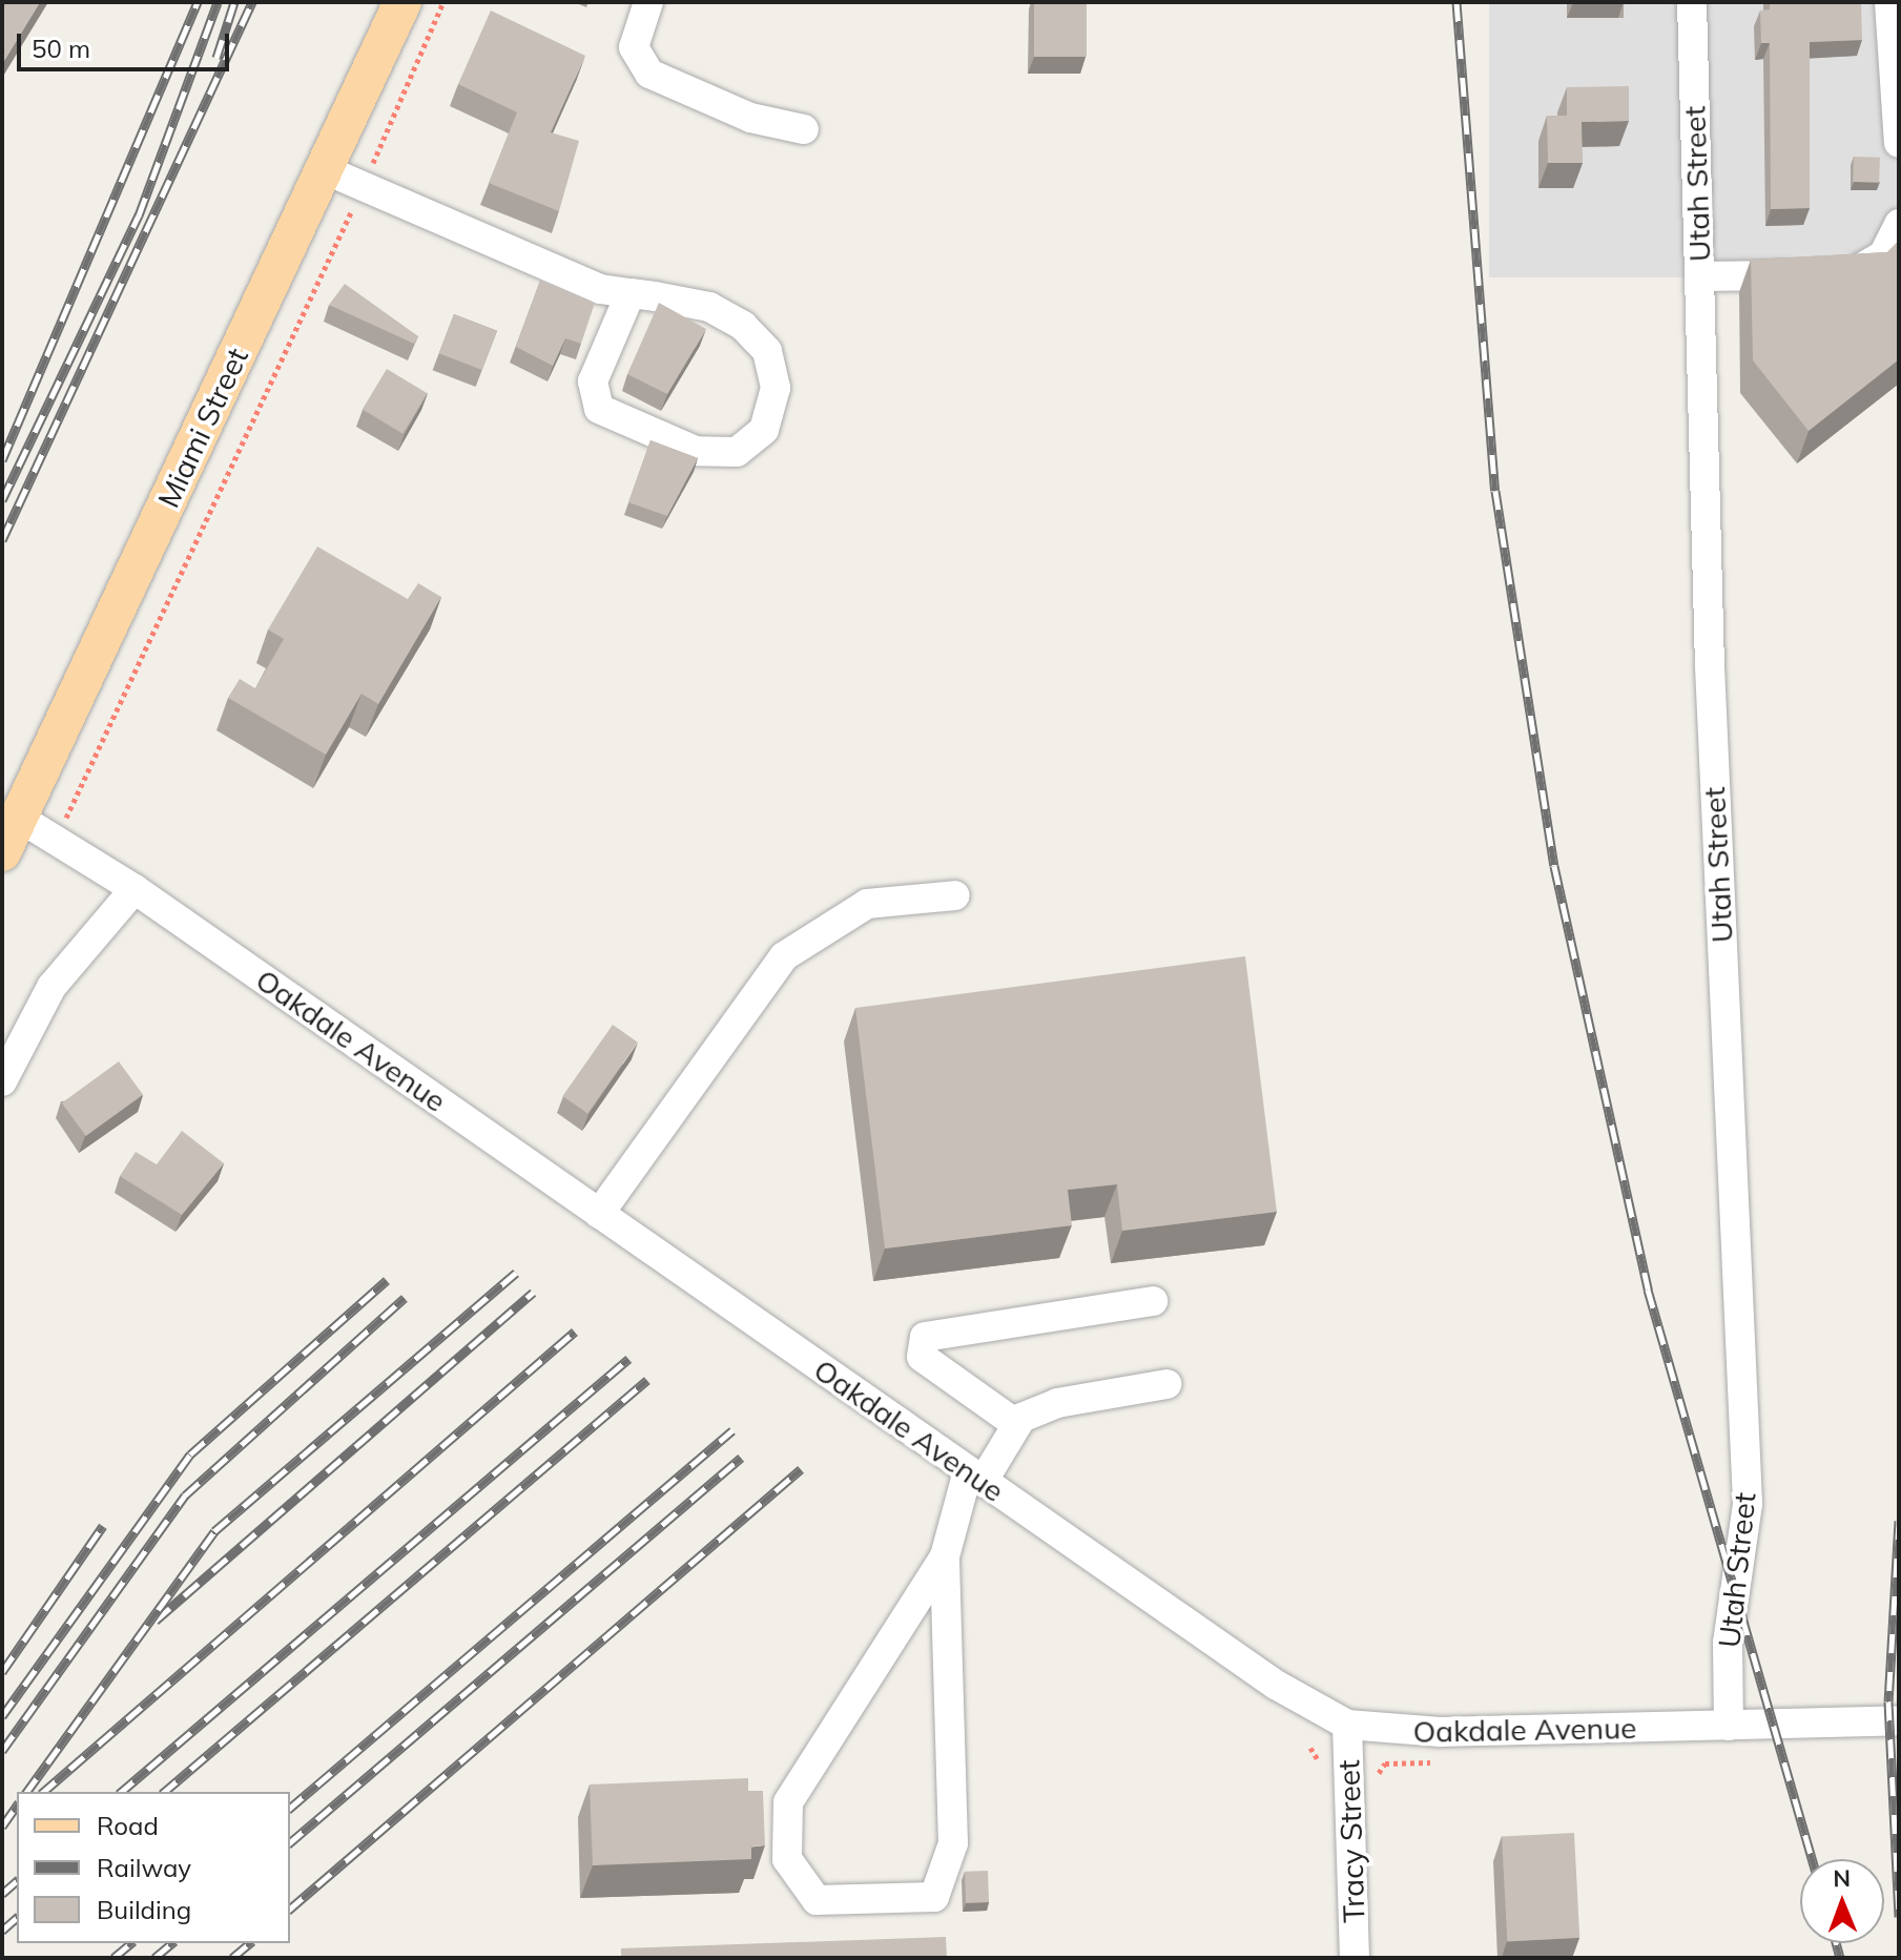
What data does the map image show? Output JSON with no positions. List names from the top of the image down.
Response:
{
  "streets": {
    "main road": ["Miami Street"],
    "street": ["Utah Street", "Oakdale Avenue", "Tracy Street"]
  },
  "crossings": [
    ["Utah Street", "Oakdale Avenue"],
    ["Miami Street", "Oakdale Avenue"],
    ["Oakdale Avenue", "Tracy Street"]
  ],
  "legend": ["Road", "Railway", "Building"],
  "scale_bar": "50 m",
  "north": "top"
}
